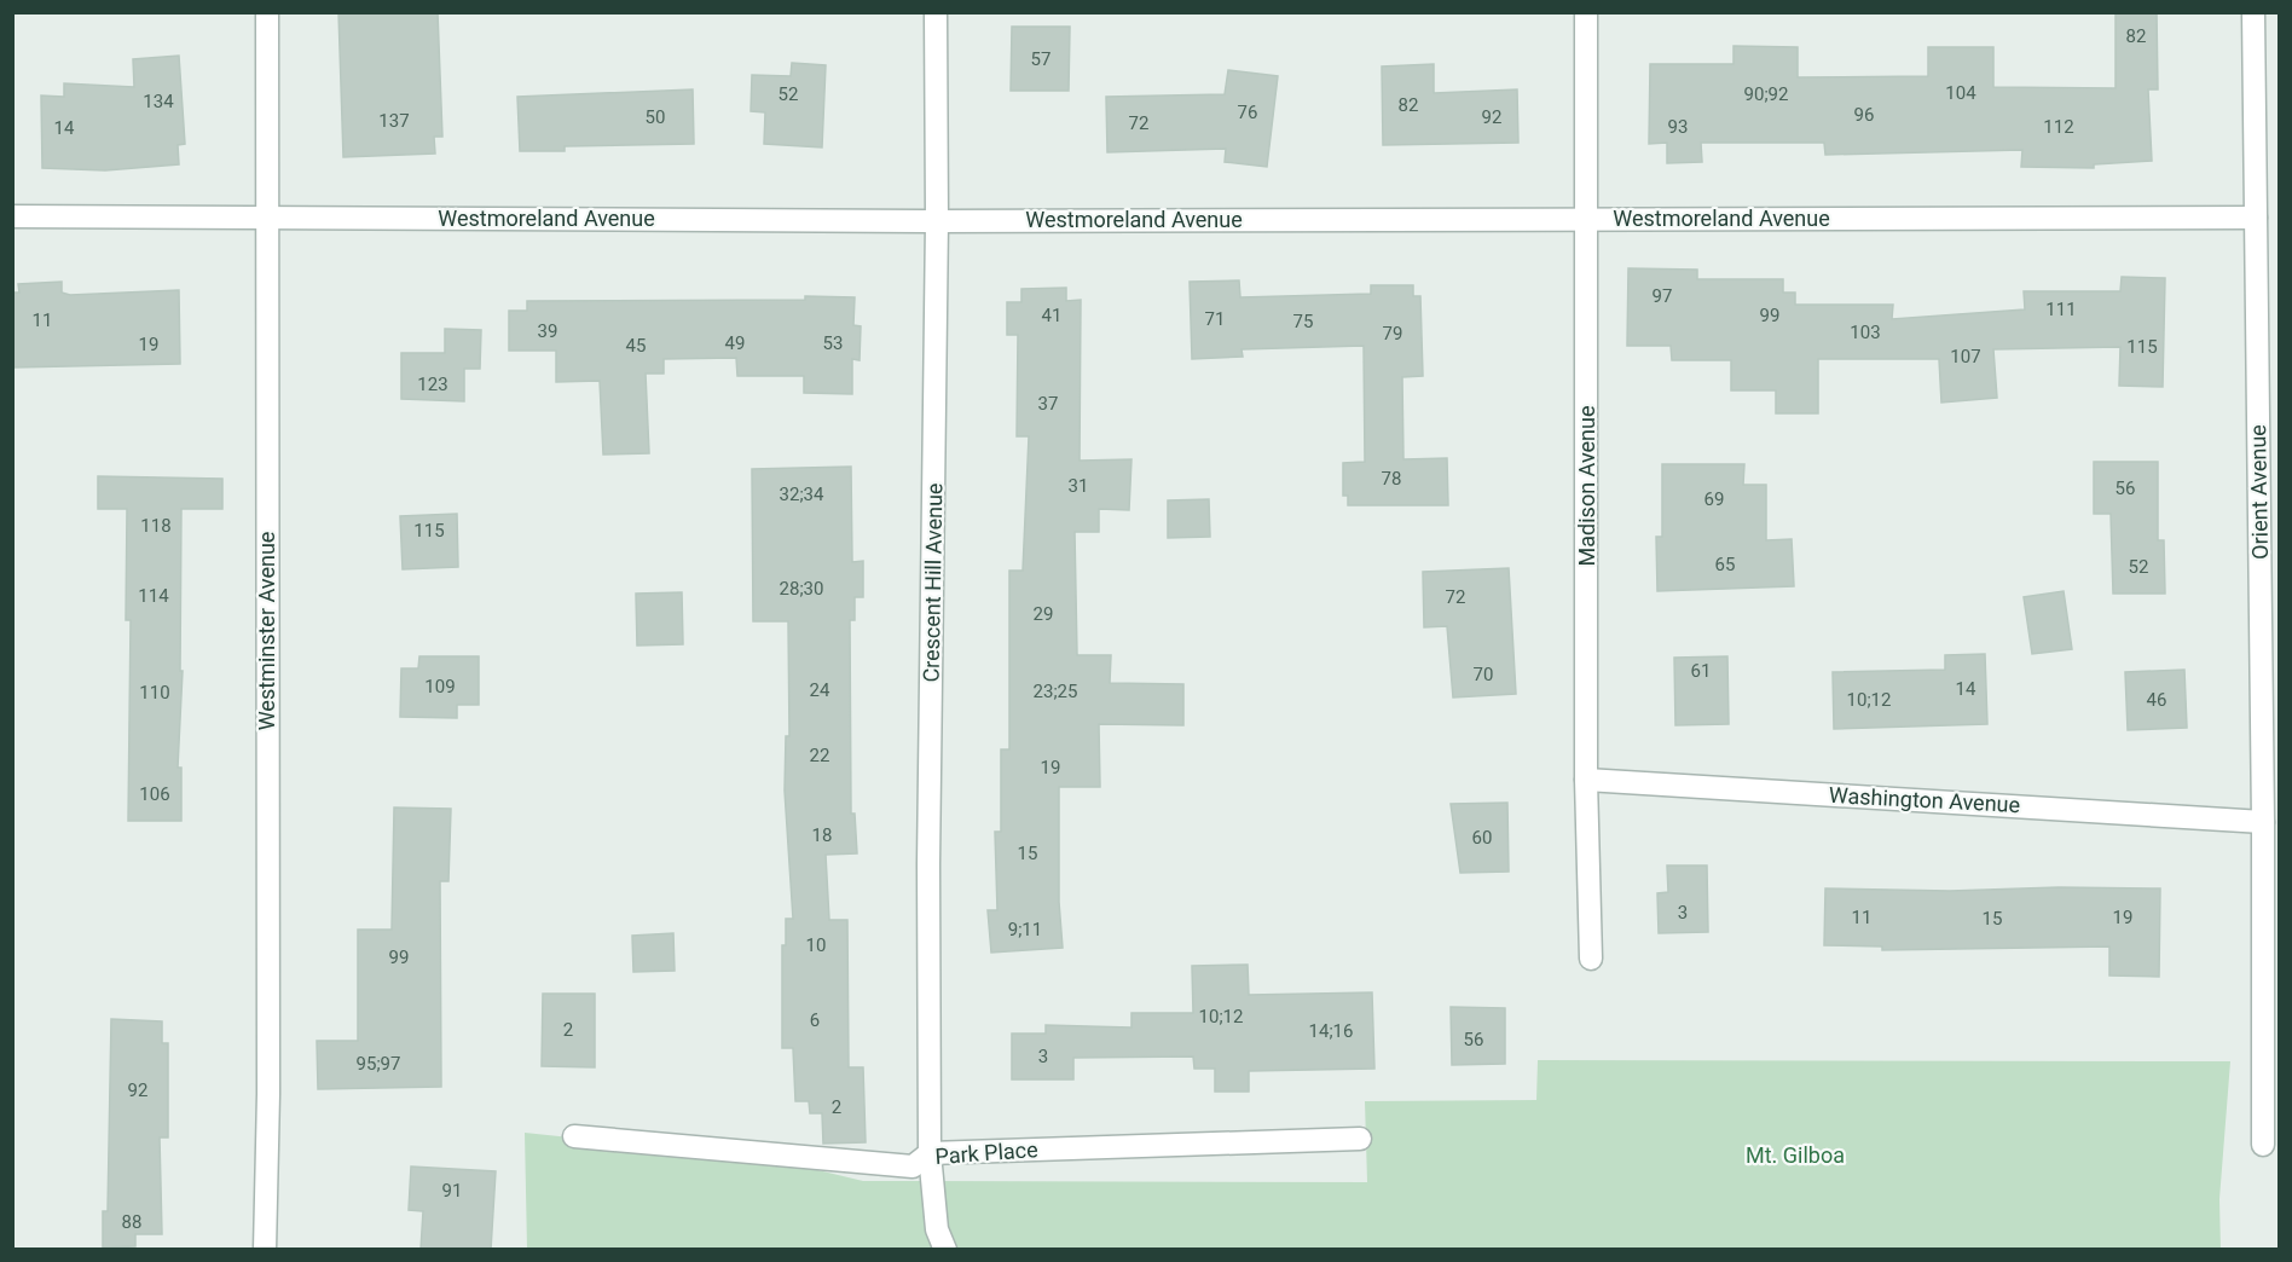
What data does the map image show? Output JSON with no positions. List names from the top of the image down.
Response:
{
  "streets": {
    "street": [
      "Westmoreland Avenue",
      "Madison Avenue",
      "Orient Avenue",
      "Crescent Hill Avenue",
      "Westminster Avenue",
      "Washington Avenue",
      "Park Place"
    ]
  },
  "crossings": [
    ["Westmoreland Avenue", "Madison Avenue"],
    ["Westmoreland Avenue", "Orient Avenue"],
    ["Westmoreland Avenue", "Crescent Hill Avenue"],
    ["Westmoreland Avenue", "Westminster Avenue"],
    ["Madison Avenue", "Washington Avenue"],
    ["Orient Avenue", "Washington Avenue"],
    ["Crescent Hill Avenue", "Park Place"]
  ],
  "parks": ["Mt. Gilboa"],
  "house_numbers": [
    "82",
    "57",
    "104",
    "52",
    "90;92",
    "134",
    "82",
    "76",
    "96",
    "50",
    "92",
    "137",
    "72",
    "93",
    "112",
    "14",
    "97",
    "111",
    "41",
    "99",
    "71",
    "11",
    "75",
    "39",
    "103",
    "79",
    "49",
    "53",
    "19",
    "45",
    "115",
    "107",
    "123",
    "37",
    "78",
    "31",
    "56",
    "32;34",
    "69",
    "118",
    "115",
    "65",
    "52",
    "28;30",
    "114",
    "72",
    "29",
    "61",
    "70",
    "109",
    "14",
    "24",
    "23;25",
    "110",
    "10;12",
    "46",
    "22",
    "19",
    "106",
    "18",
    "60",
    "15",
    "3",
    "11",
    "19",
    "15",
    "9;11",
    "10",
    "99",
    "10;12",
    "6",
    "2",
    "14;16",
    "56",
    "3",
    "95;97",
    "92",
    "2",
    "91",
    "88"
  ]
}
